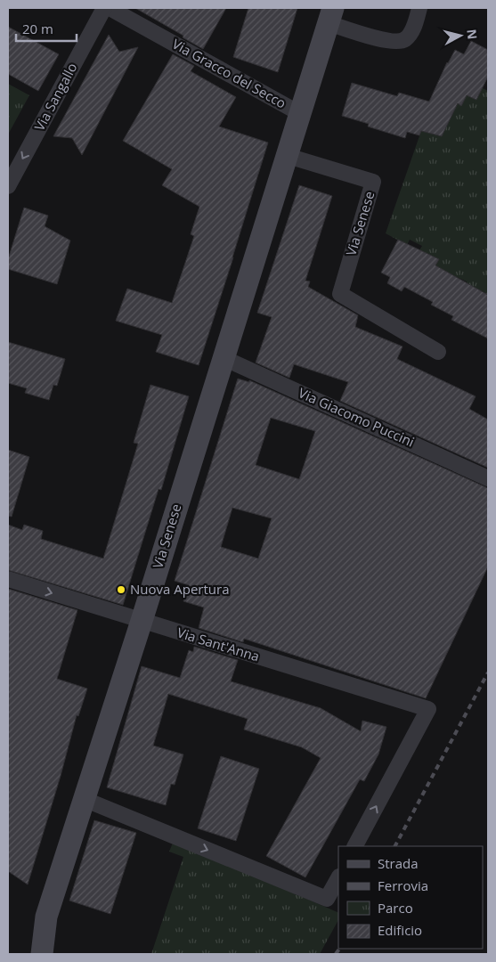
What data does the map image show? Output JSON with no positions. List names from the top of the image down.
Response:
{
  "streets": {
    "main road": ["Via Senese"],
    "street": [
      "Via Gracco del Secco",
      "Via Sangallo",
      "Via Giacomo Puccini",
      "Via Sant'Anna"
    ]
  },
  "crossings": [
    ["Via Gracco del Secco", "Via Senese"],
    ["Via Senese", "Via Giacomo Puccini"],
    ["Via Senese", "Via Sant'Anna"]
  ],
  "one_way": ["Via Sangallo"],
  "places": ["Nuova Apertura"],
  "legend": [
    "Strada",
    "Ferrovia",
    "Parco",
    "Edificio"
  ],
  "scale_bar": "20 m",
  "north": "right"
}
